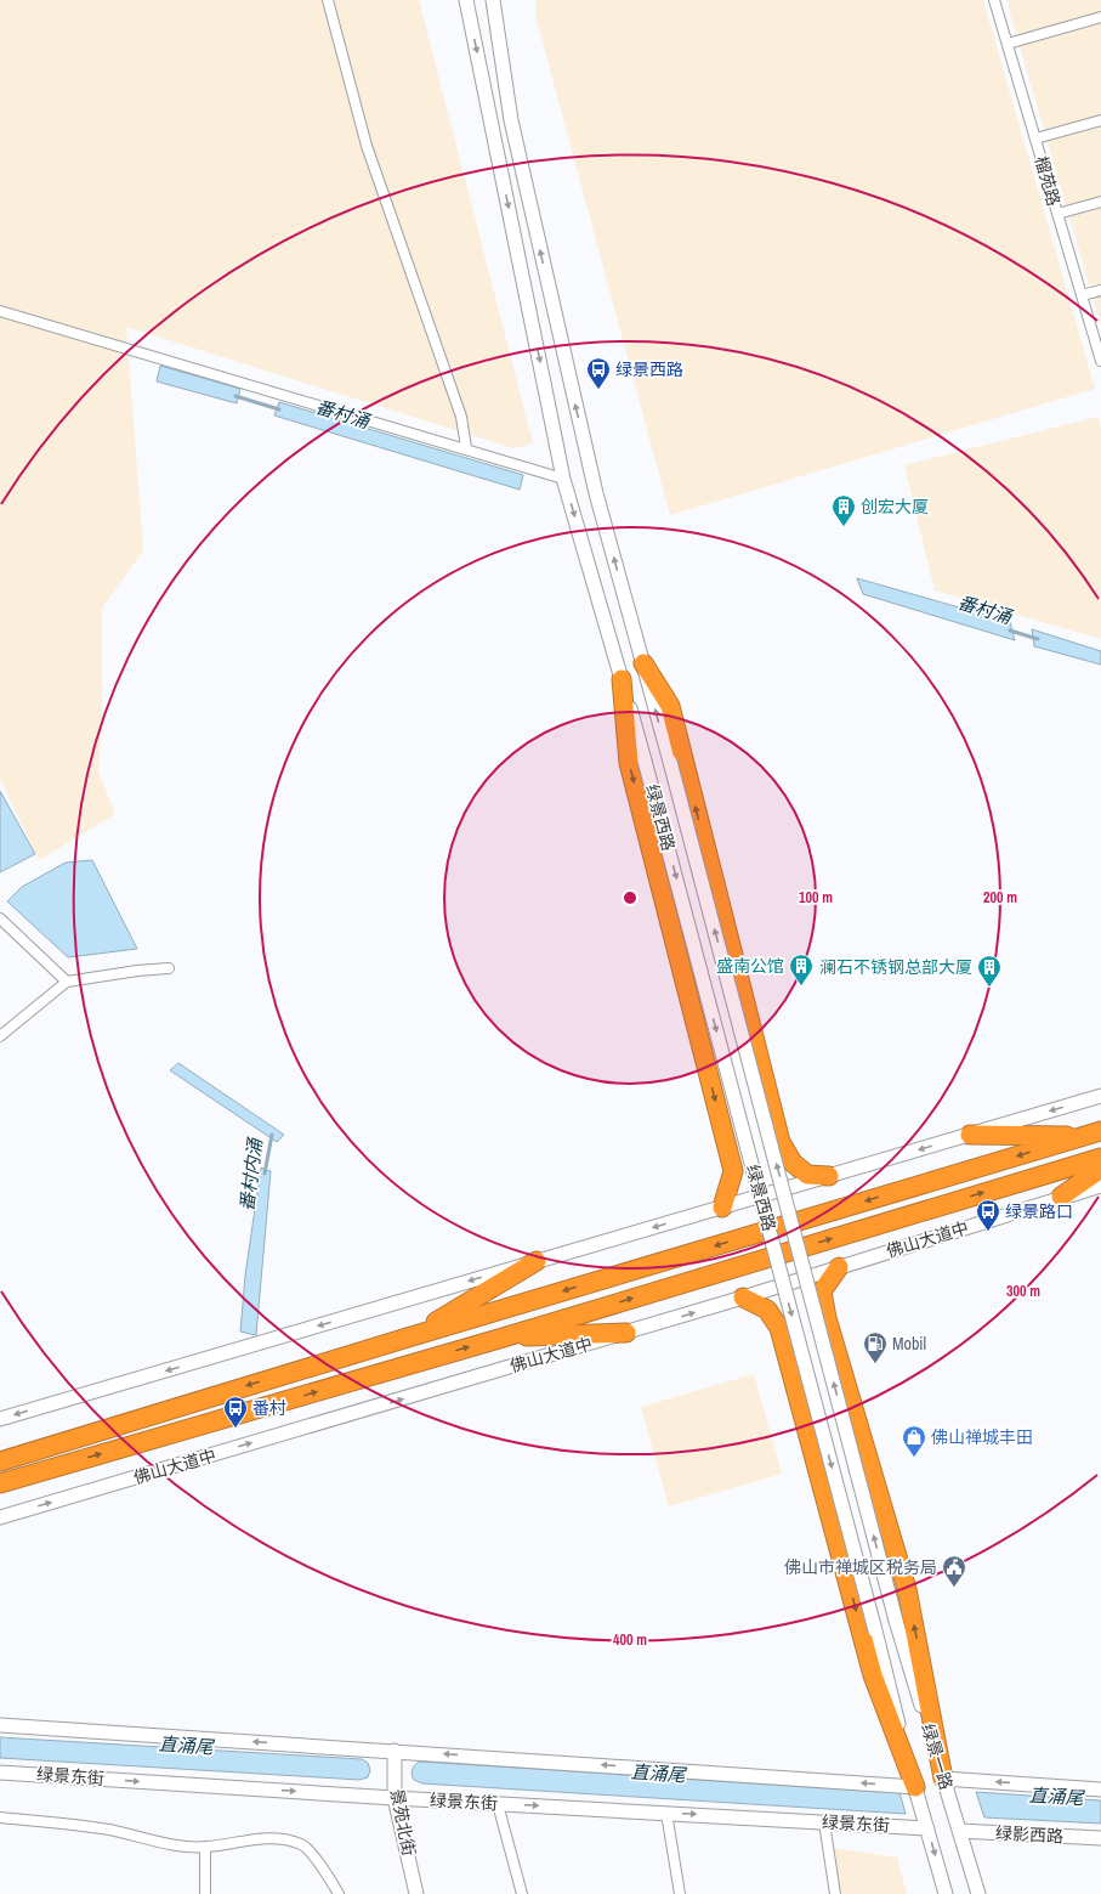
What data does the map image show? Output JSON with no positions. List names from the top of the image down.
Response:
{
  "streets": {
    "highway": ["佛山大道中"],
    "main road": [
      "绿景西路",
      "绿景一路",
      "绿景东街",
      "景苑北街",
      "绿影西路"
    ],
    "street": ["榴苑路"]
  },
  "crossings": [
    ["绿景西路", "绿景一路"],
    ["绿景一路", "绿景东街"],
    ["绿景一路", "绿影西路"],
    ["绿景东街", "景苑北街"]
  ],
  "water": ["番村涌", "番村内涌", "直涌尾"],
  "places": {
    "bus stop": ["绿景西路", "绿景路口", "番村"],
    "building": ["创宏大厦", "盛南公馆", "澜石不锈钢总部大厦"],
    "fuel station": ["Mobil"],
    "shop": ["佛山禅城丰田"],
    "public building": ["佛山市禅城区税务局"]
  },
  "rings": [
    "100 m",
    "200 m",
    "300 m",
    "400 m"
  ]
}
